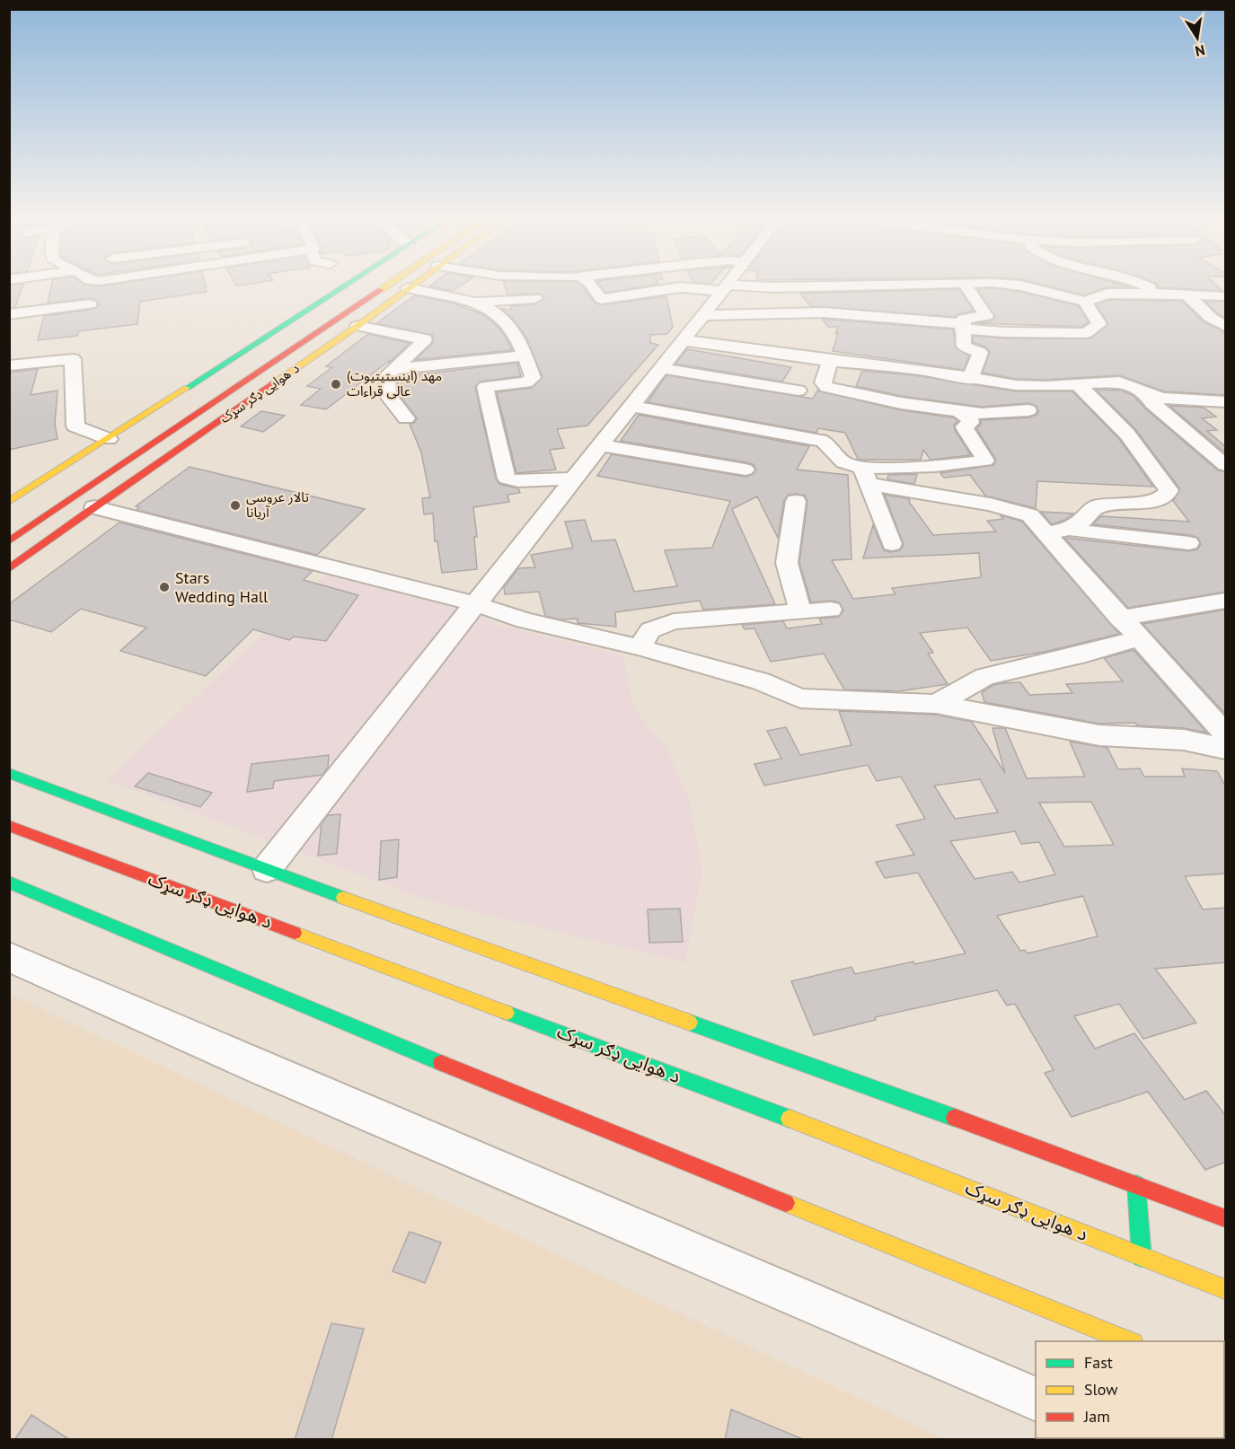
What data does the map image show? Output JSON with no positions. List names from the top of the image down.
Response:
{
  "streets": {
    "main road": ["د هوایی ډګر سړک"]
  },
  "places": ["مهد (اینستیتیوت) عالی قراءات", "تالار عروسی آریانا", "Stars Wedding Hall"],
  "legend": ["Fast", "Slow", "Jam"],
  "north": "bottom"
}
